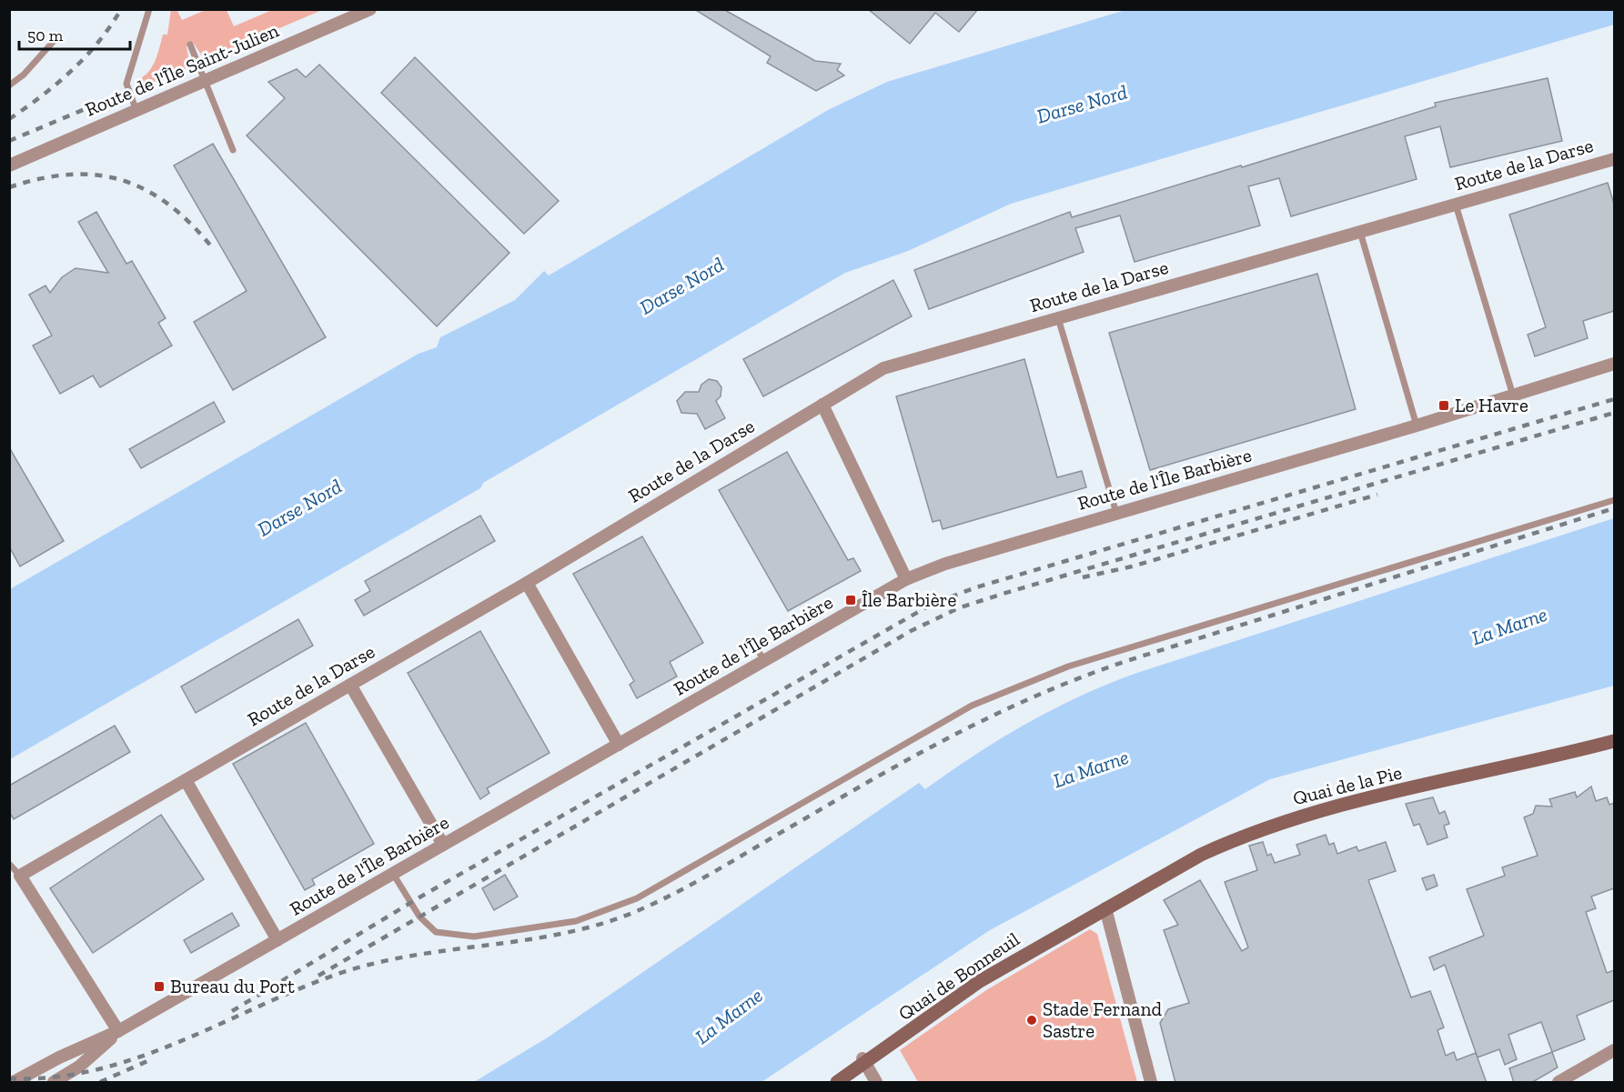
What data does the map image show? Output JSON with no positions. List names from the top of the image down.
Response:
{
  "streets": {
    "street": [
      "Route de l'Île Saint-Julien",
      "Route de la Darse",
      "Route de l'Île Barbière",
      "Quai de la Pie",
      "Quai de Bonneuil"
    ]
  },
  "crossings": [
    ["Quai de la Pie", "Quai de Bonneuil"]
  ],
  "water": ["Darse Nord", "La Marne"],
  "places": {
    "transit": ["Le Havre", "Île Barbière", "Bureau du Port"],
    "other": ["Stade Fernand Sastre"]
  },
  "scale_bar": "50 m"
}
